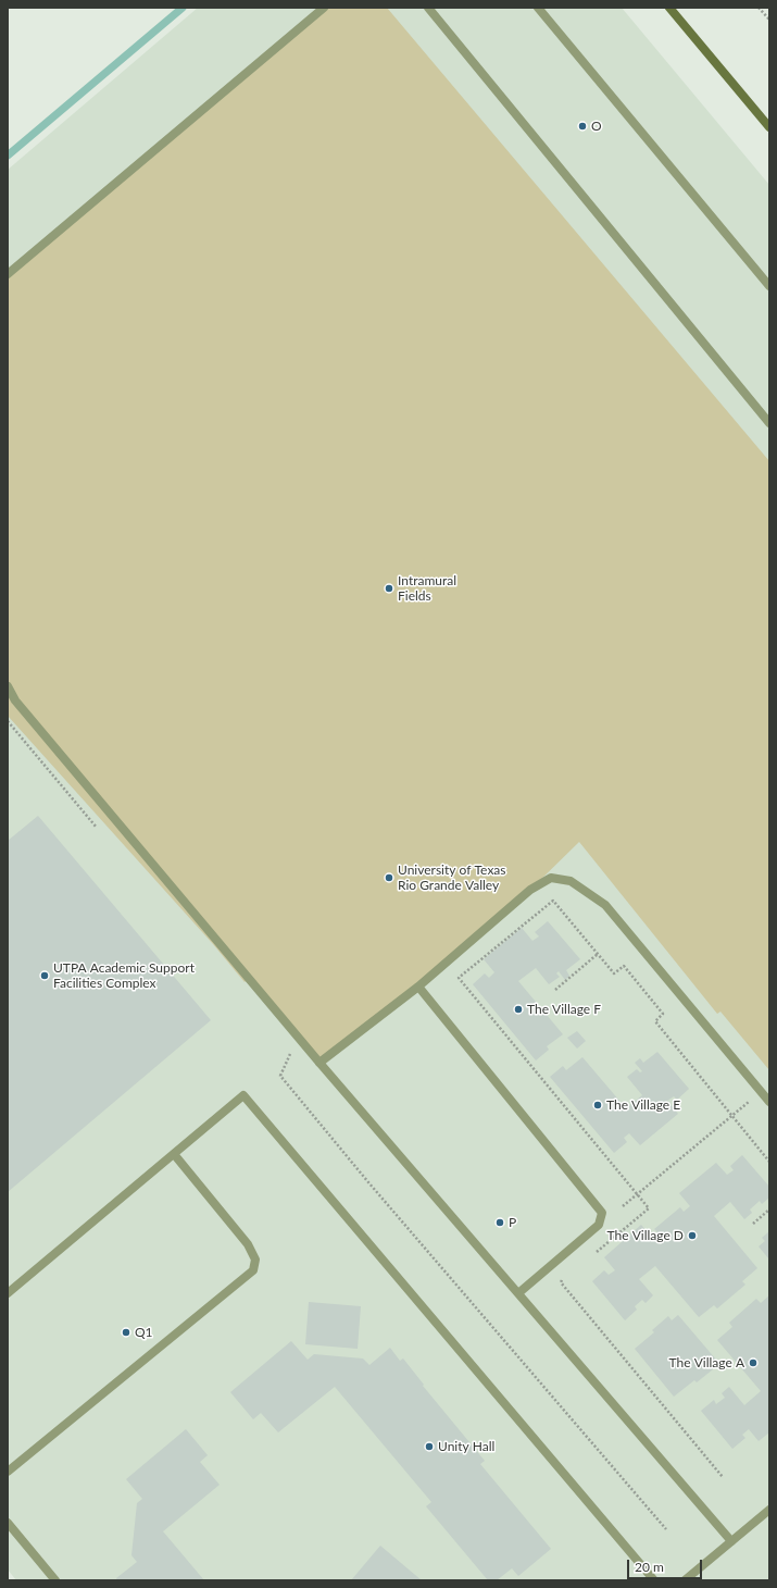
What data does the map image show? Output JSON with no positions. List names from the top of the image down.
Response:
{
  "places": [
    "O",
    "Intramural Fields",
    "University of Texas Rio Grande Valley",
    "UTPA Academic Support Facilities Complex",
    "The Village F",
    "The Village E",
    "P",
    "The Village D",
    "Q1",
    "The Village A",
    "Unity Hall"
  ],
  "scale_bar": "20 m"
}
